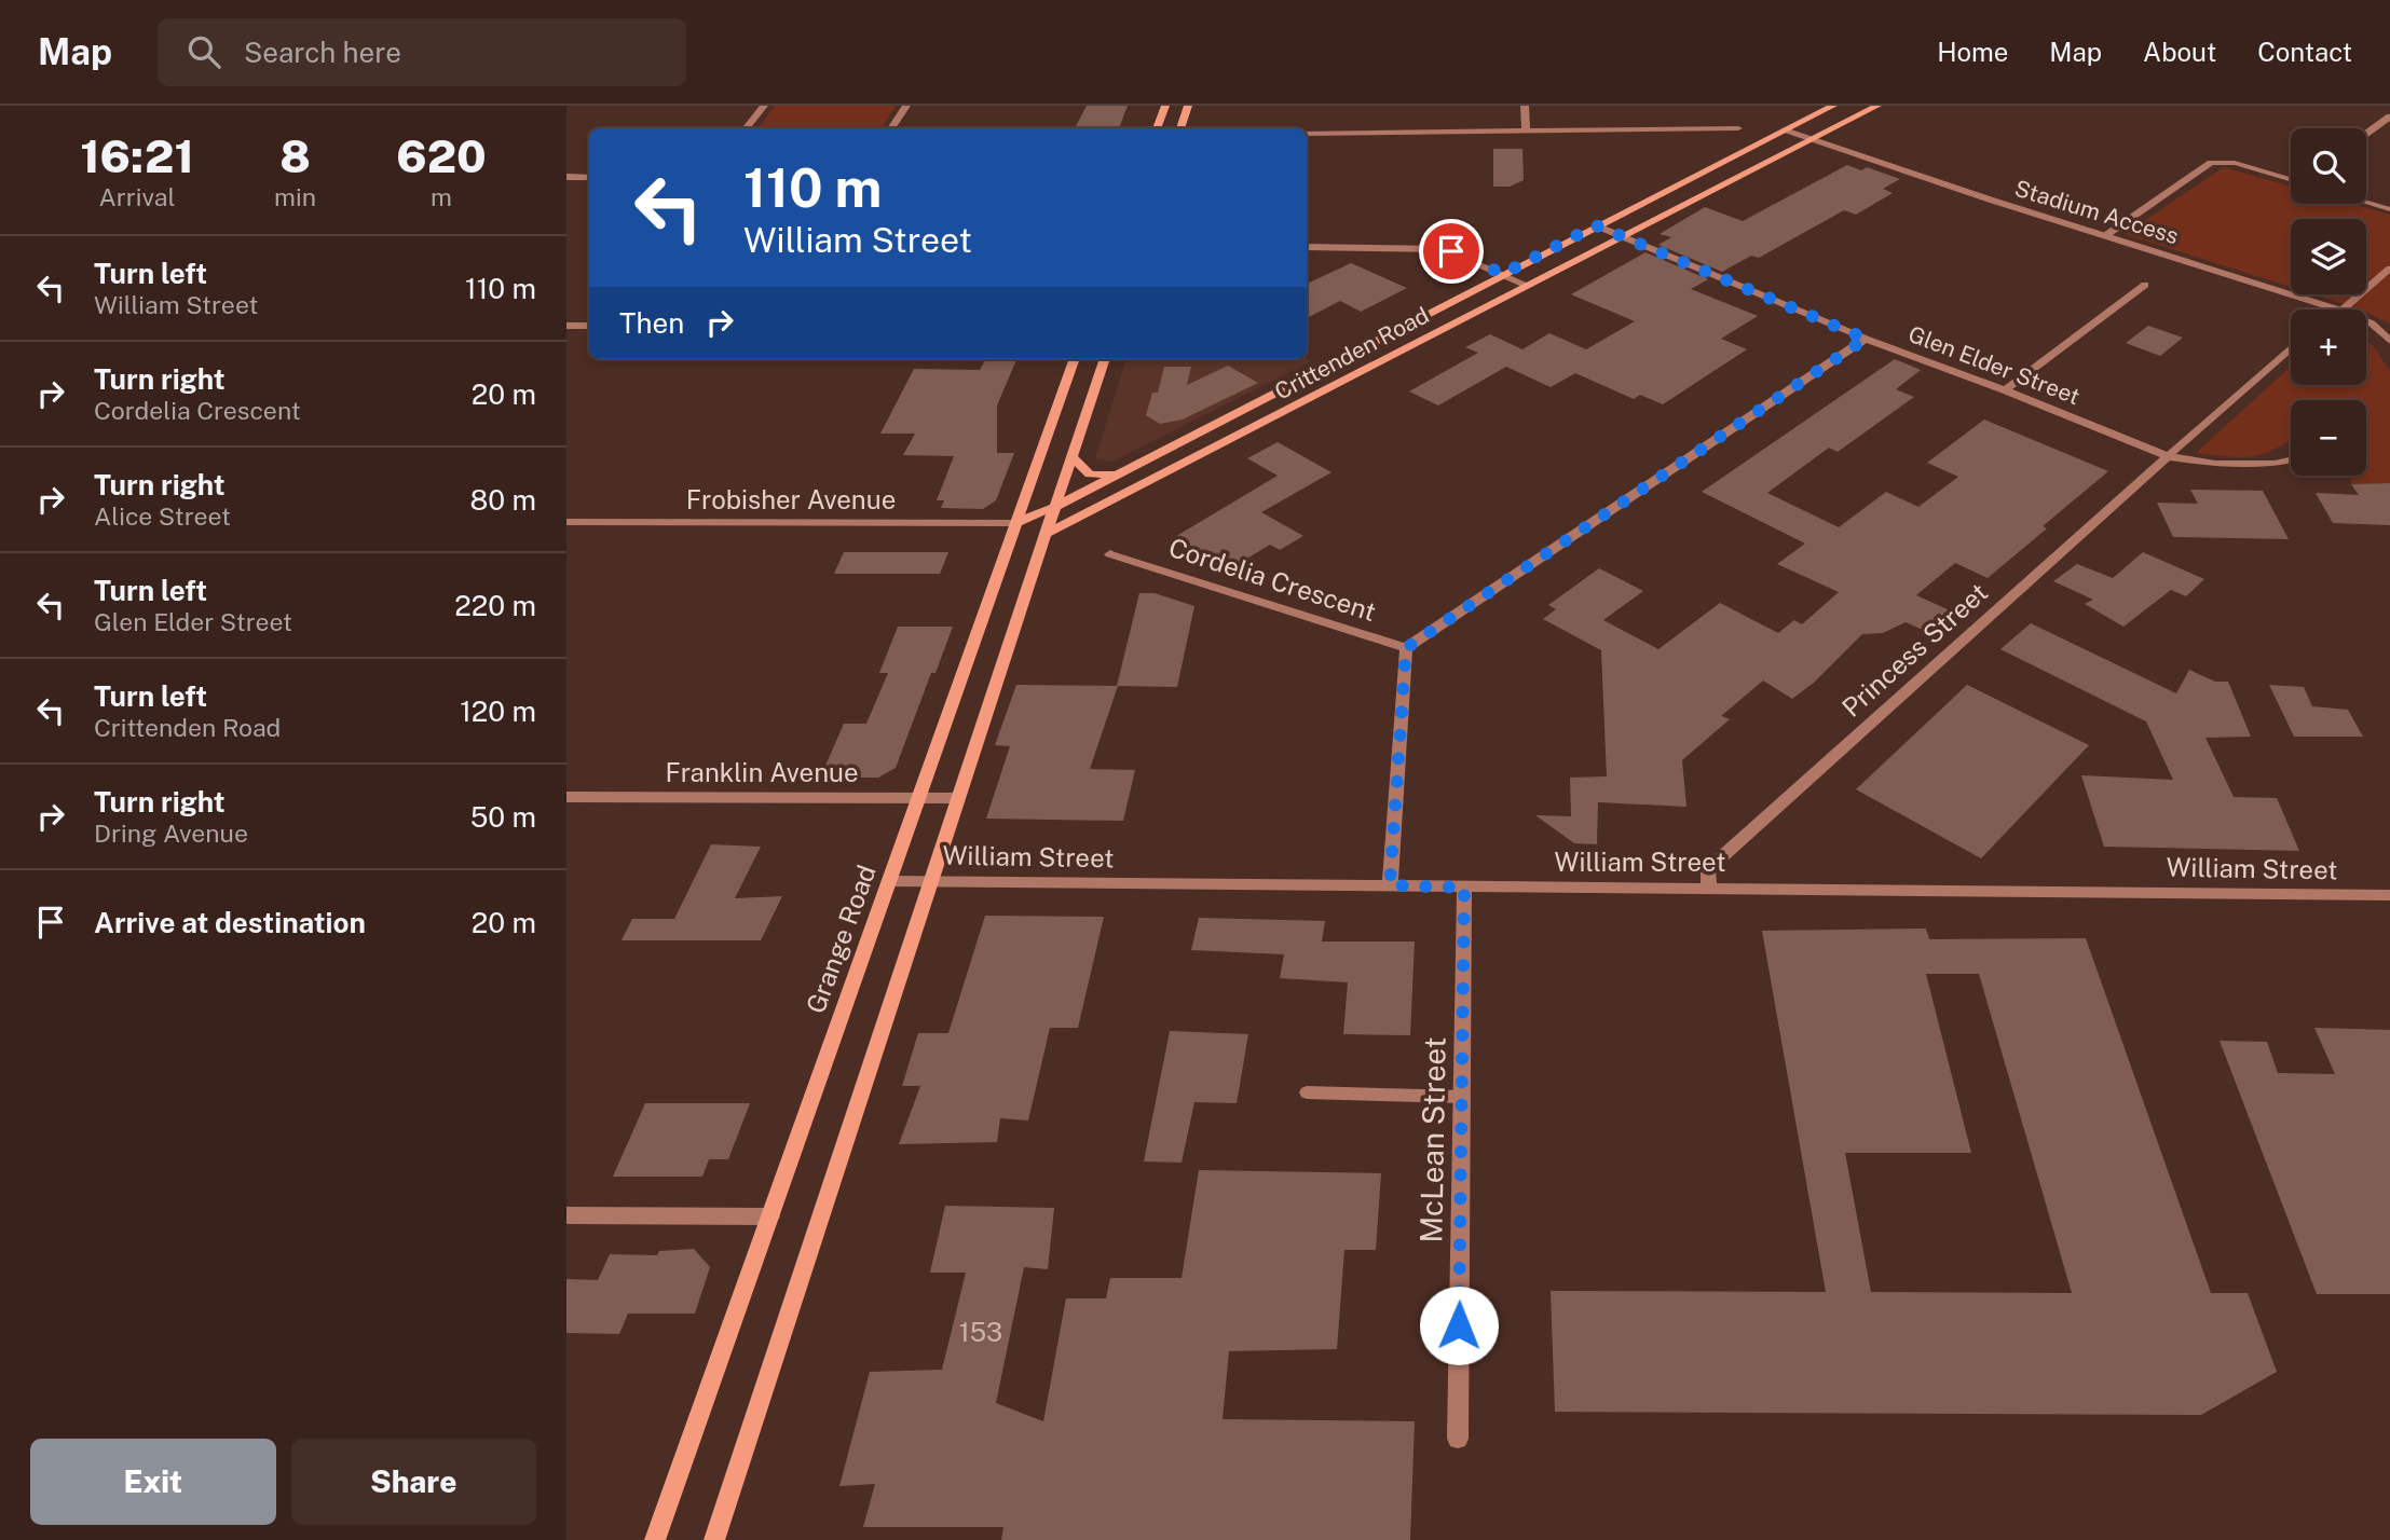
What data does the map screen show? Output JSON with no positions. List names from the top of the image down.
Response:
{
  "streets": {
    "main road": ["Crittenden Road", "Grange Road"],
    "street": [
      "Stadium Access",
      "Glen Elder Street",
      "Frobisher Avenue",
      "Cordelia Crescent",
      "Princess Street",
      "Franklin Avenue",
      "William Street",
      "McLean Street"
    ]
  },
  "crossings": [
    ["Stadium Access", "Crittenden Road"],
    ["Crittenden Road", "Glen Elder Street"],
    ["Crittenden Road", "Frobisher Avenue"],
    ["Crittenden Road", "Grange Road"],
    ["Glen Elder Street", "Princess Street"],
    ["Frobisher Avenue", "Grange Road"],
    ["Princess Street", "William Street"],
    ["Franklin Avenue", "Grange Road"],
    ["William Street", "Grange Road"],
    ["William Street", "McLean Street"]
  ],
  "house_numbers": ["153"],
  "page": {
    "header": "Map",
    "search": "Search here",
    "nav": [
      "Home",
      "Map",
      "About",
      "Contact"
    ],
    "eta": [
      "16:21",
      "Arrival",
      "8",
      "min",
      "620",
      "m"
    ],
    "map_buttons": ["+", "−"],
    "turn": ["110 m", "William Street"],
    "list": [
      {
        "name": "Turn left",
        "note": "William Street",
        "value": "110 m"
      },
      {
        "name": "Turn right",
        "note": "Cordelia Crescent",
        "value": "20 m"
      },
      {
        "name": "Turn right",
        "note": "Alice Street",
        "value": "80 m"
      },
      {
        "name": "Turn left",
        "note": "Glen Elder Street",
        "value": "220 m"
      },
      {
        "name": "Turn left",
        "note": "Crittenden Road",
        "value": "120 m"
      },
      {
        "name": "Turn right",
        "note": "Dring Avenue",
        "value": "50 m"
      },
      {
        "name": "Arrive at destination",
        "value": "20 m"
      }
    ],
    "then": "Then",
    "buttons": ["Exit", "Share"]
  }
}
